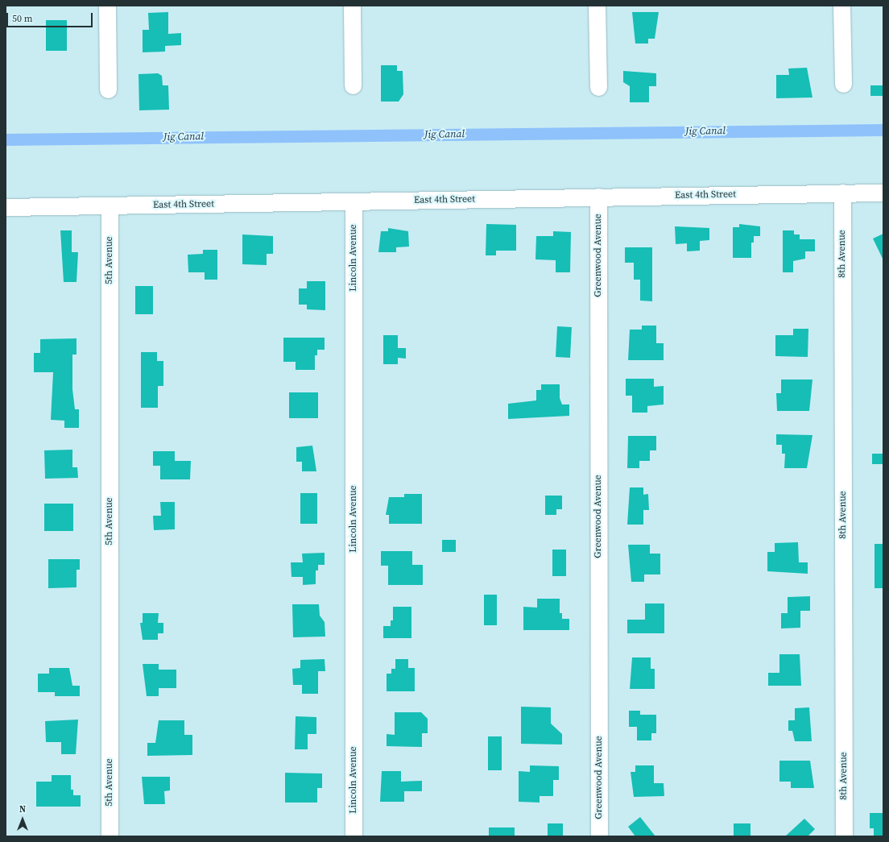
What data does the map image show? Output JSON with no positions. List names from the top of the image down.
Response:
{
  "streets": {
    "street": [
      "East 4th Street",
      "8th Avenue",
      "Greenwood Avenue",
      "Lincoln Avenue",
      "5th Avenue"
    ]
  },
  "crossings": [
    ["East 4th Street", "8th Avenue"],
    ["East 4th Street", "Greenwood Avenue"],
    ["East 4th Street", "Lincoln Avenue"],
    ["East 4th Street", "5th Avenue"]
  ],
  "water": ["Jig Canal"],
  "scale_bar": "50 m",
  "north": "top"
}
